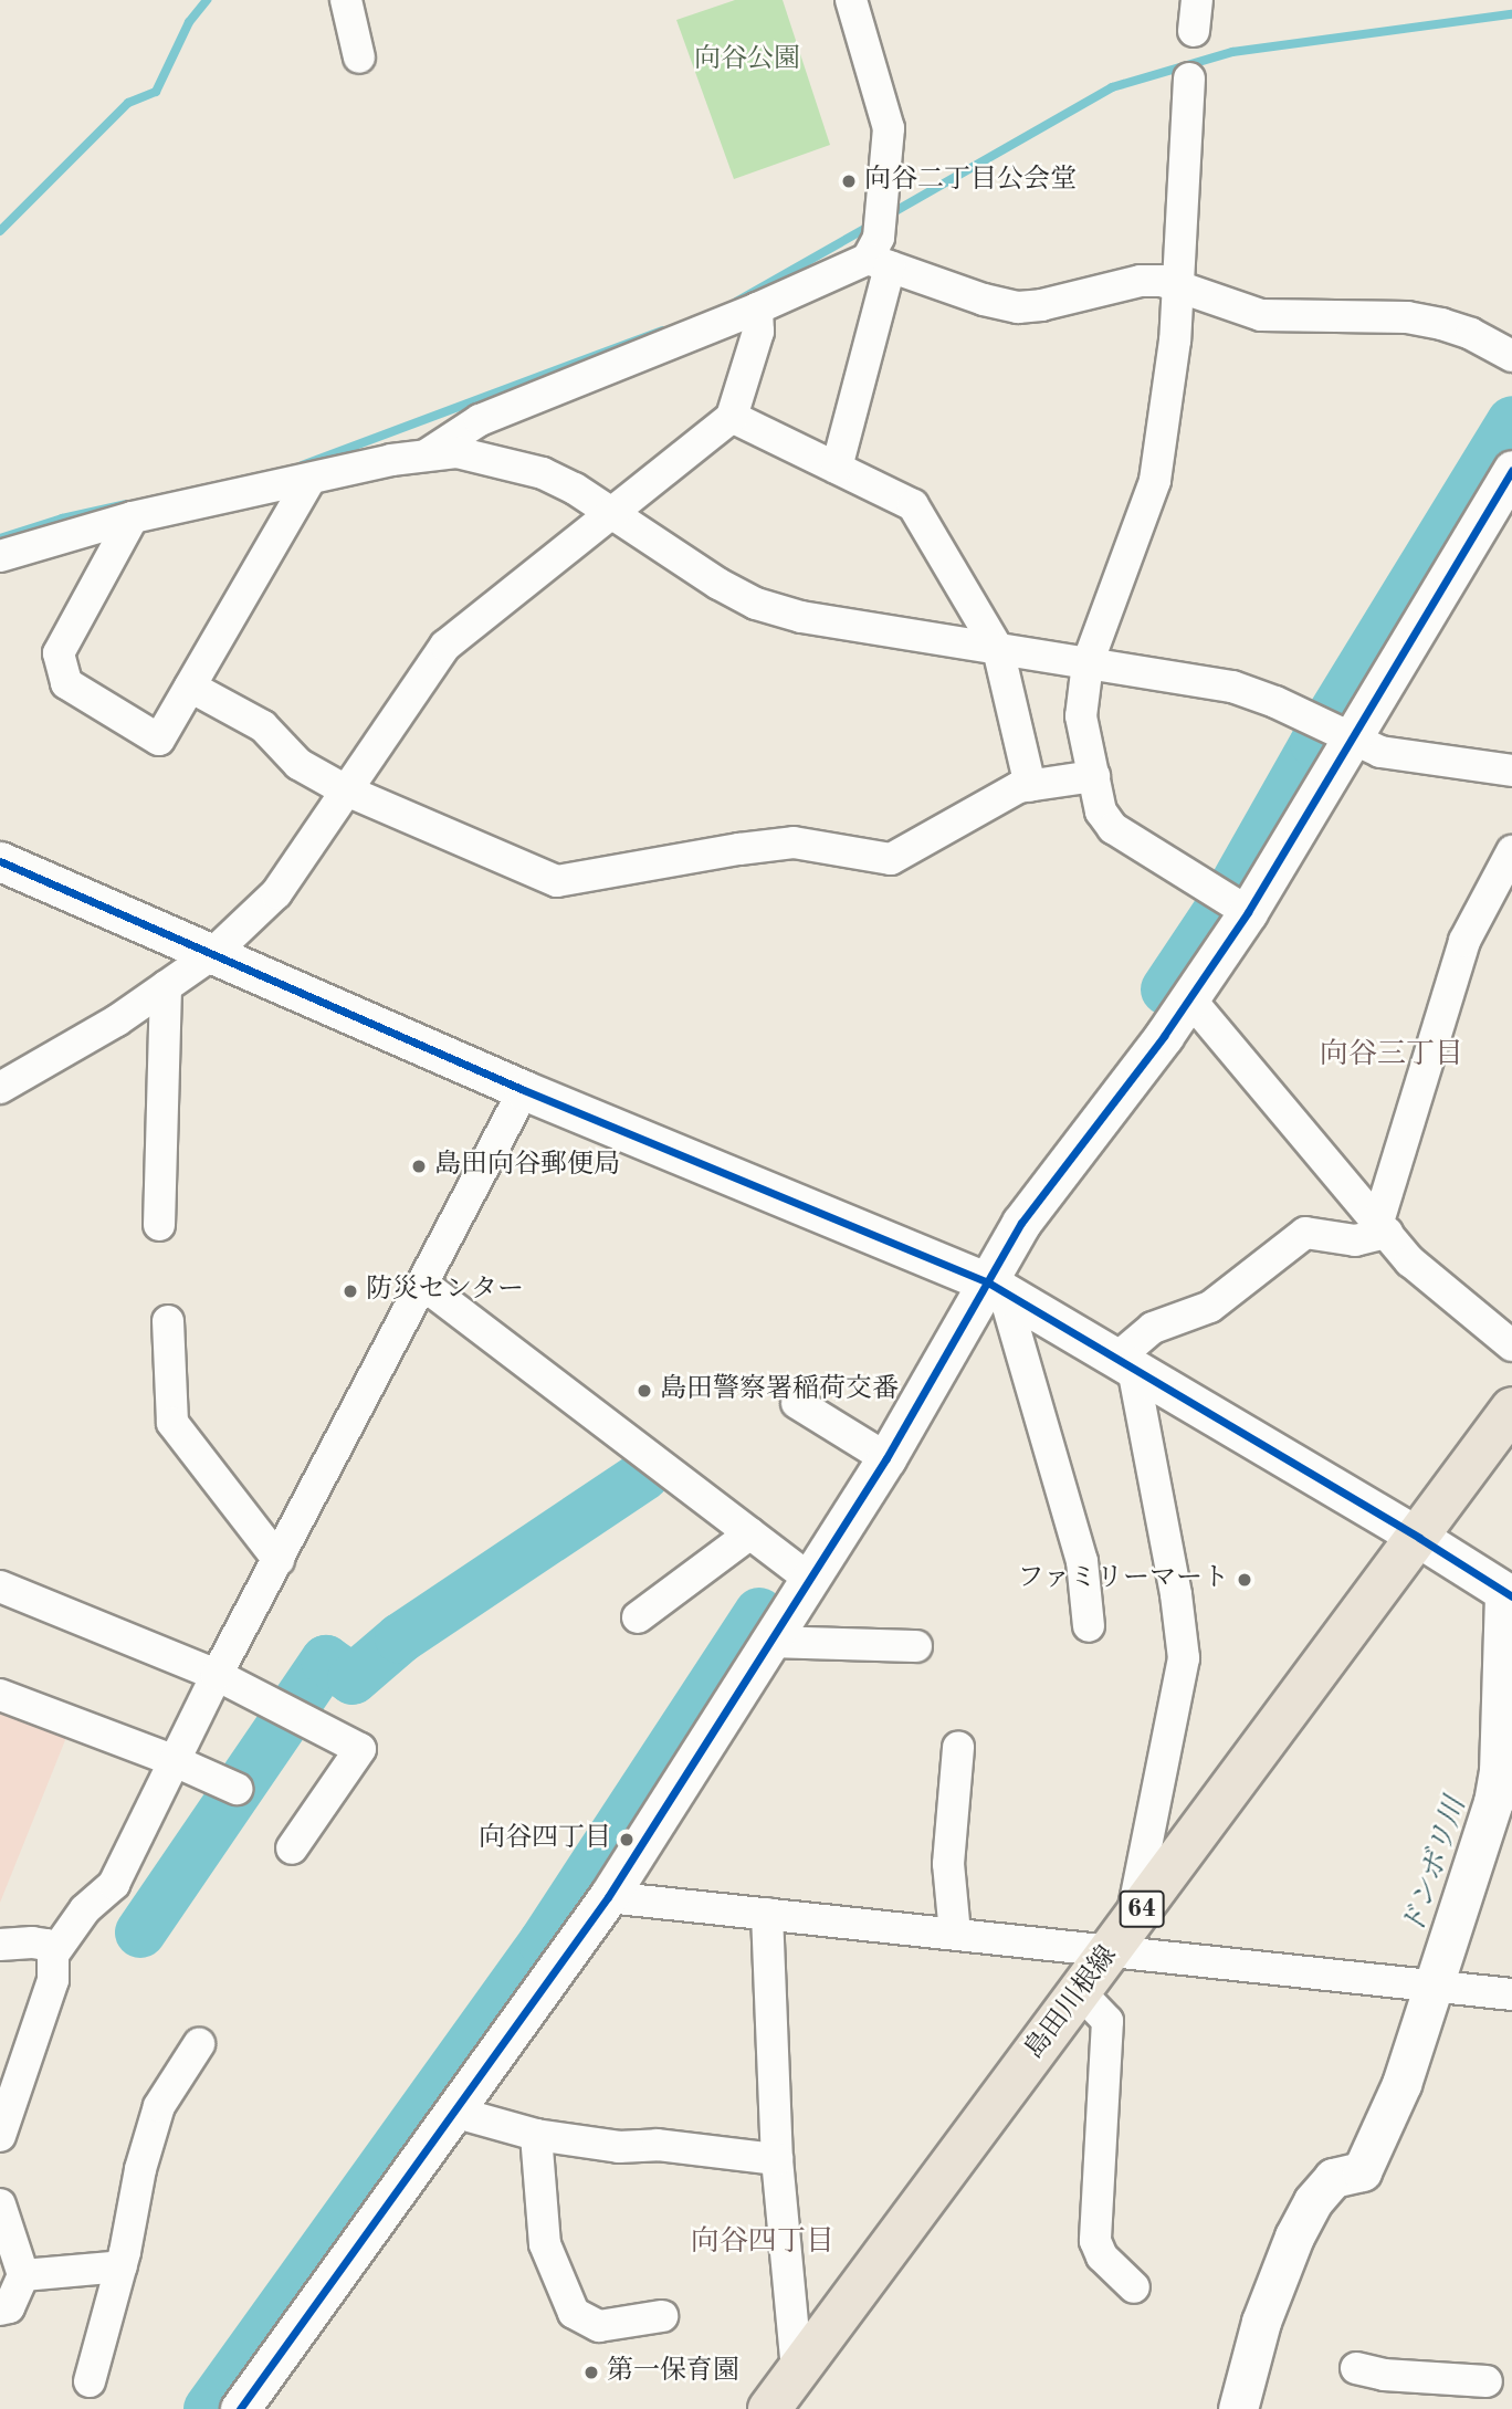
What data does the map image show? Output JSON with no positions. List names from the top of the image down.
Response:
{
  "streets": {
    "main road": ["64", "島田川根線"]
  },
  "districts": ["向谷三丁目", "向谷四丁目"],
  "water": ["ドンボリ川"],
  "parks": ["向谷公園"],
  "places": [
    "向谷二丁目公会堂",
    "島田向谷郵便局",
    "防災センター",
    "島田警察署稲荷交番",
    "ファミリーマート",
    "向谷四丁目",
    "第一保育園"
  ]
}
